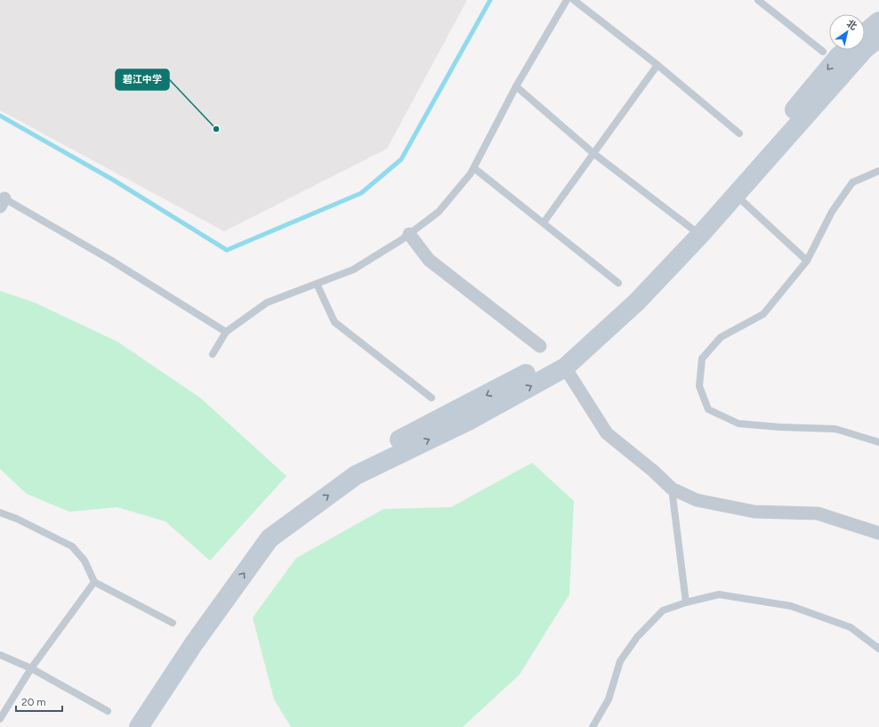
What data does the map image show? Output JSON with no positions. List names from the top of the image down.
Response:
{
  "places": ["碧江中学"],
  "scale_bar": "20 m",
  "north": "top right"
}
